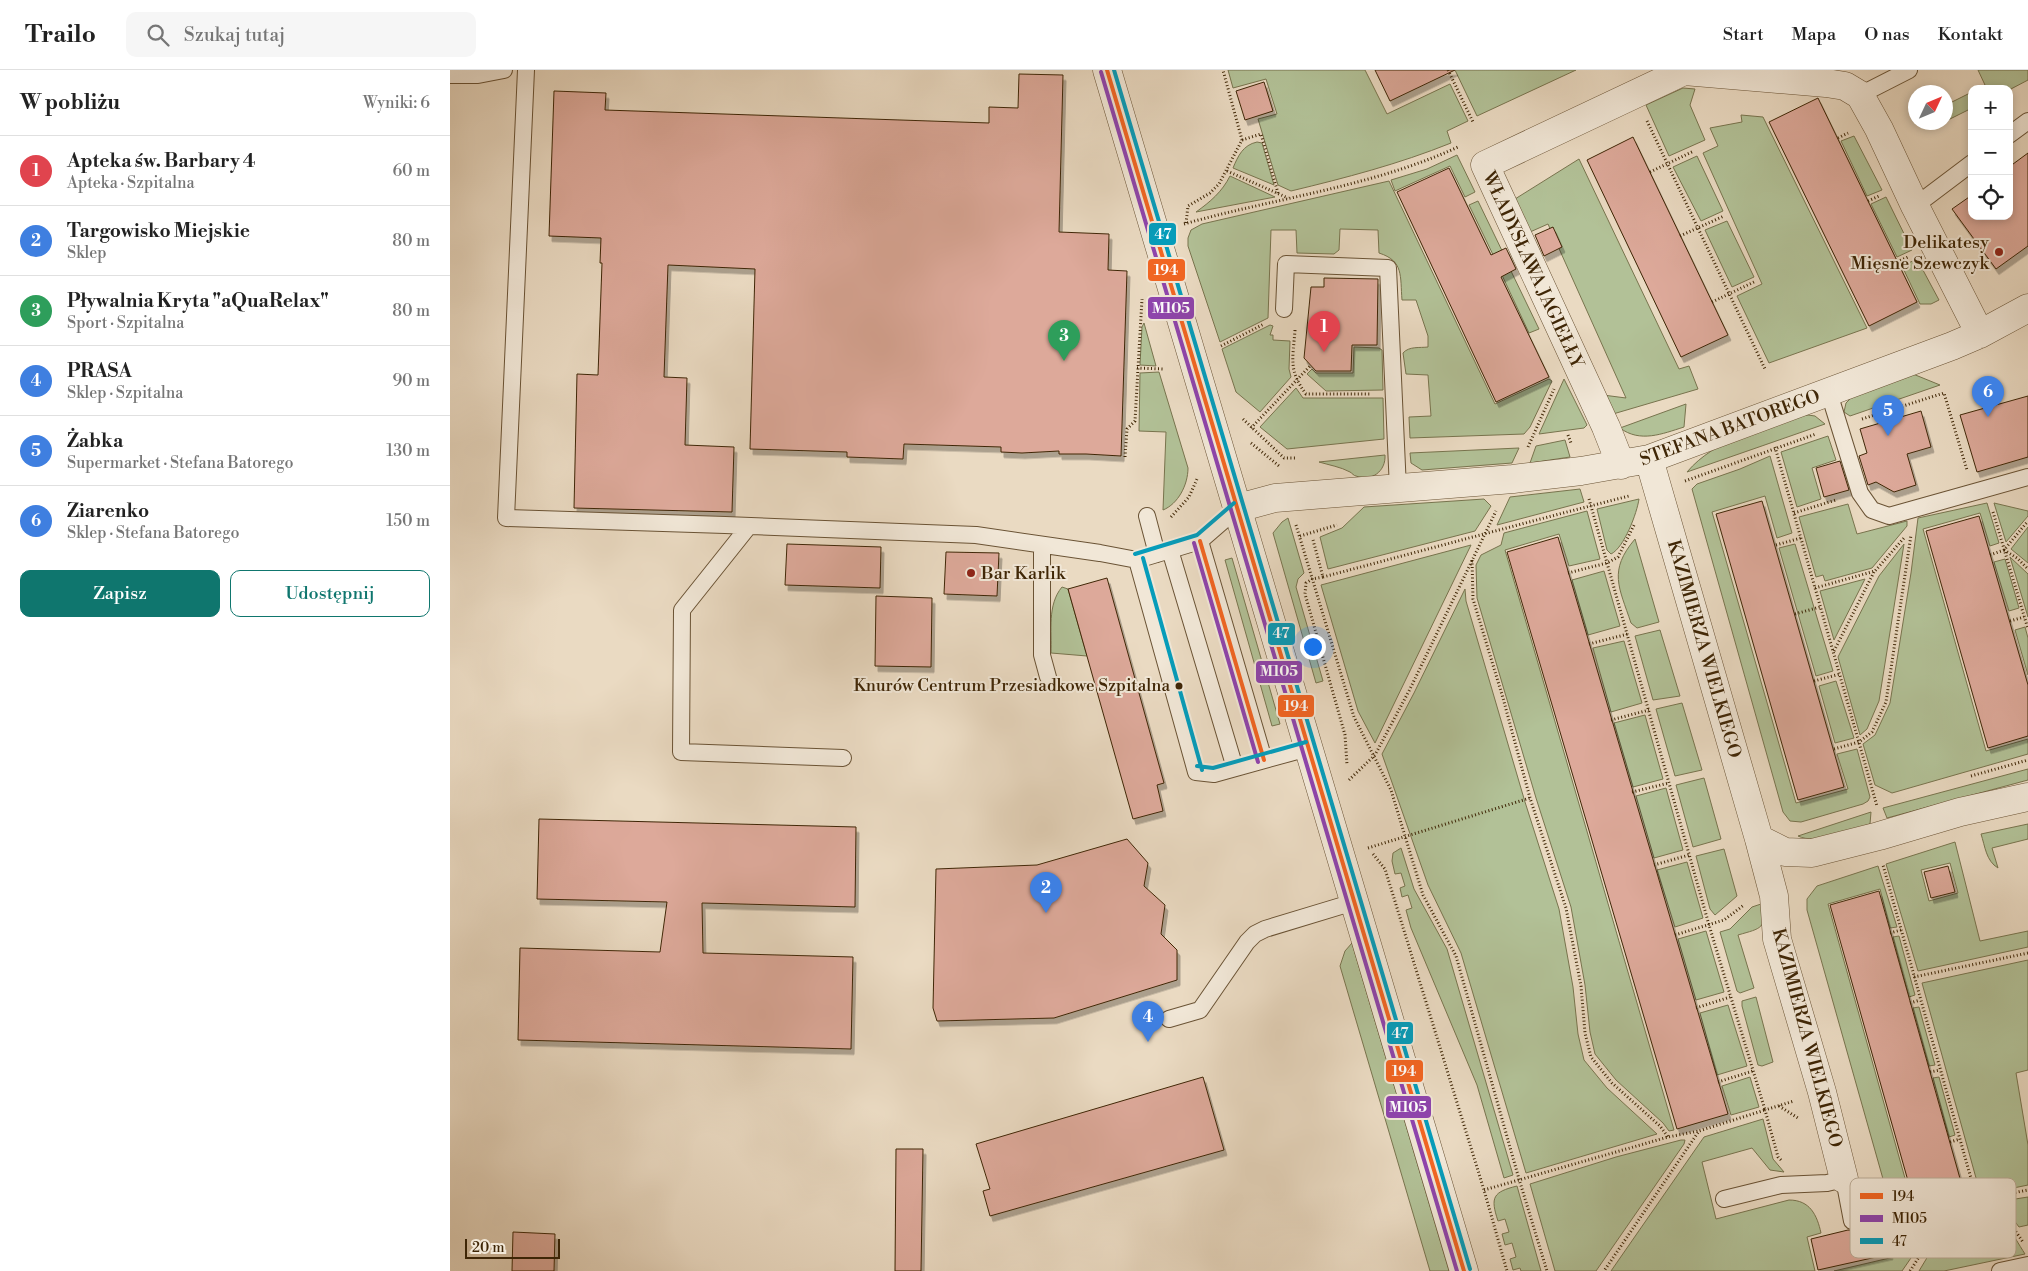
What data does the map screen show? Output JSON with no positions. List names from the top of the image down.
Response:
{
  "streets": {
    "street": ["WŁADYSŁAWA JAGIEŁŁY", "STEFANA BATOREGO", "KAZIMIERZA WIELKIEGO"]
  },
  "crossings": [
    ["WŁADYSŁAWA JAGIEŁŁY", "STEFANA BATOREGO"],
    ["STEFANA BATOREGO", "KAZIMIERZA WIELKIEGO"]
  ],
  "places": ["Delikatesy Mięsne Szewczyk", "Bar Karlik", "Knurów Centrum Przesiadkowe Szpitalna"],
  "lines": ["transit line 194", "transit line 47", "transit line M105"],
  "legend": ["194", "M105", "47"],
  "scale_bar": "20 m",
  "north": "top right",
  "page": {
    "header": "Trailo",
    "search": "Szukaj tutaj",
    "nav": [
      "Start",
      "Mapa",
      "O nas",
      "Kontakt"
    ],
    "heading": ["W pobliżu", "Wyniki: 6"],
    "map_buttons": ["+", "−"],
    "list": [
      {
        "mark": "1",
        "name": "Apteka św. Barbary 4",
        "note": "Apteka · Szpitalna",
        "value": "60 m"
      },
      {
        "mark": "2",
        "name": "Targowisko Miejskie",
        "note": "Sklep",
        "value": "80 m"
      },
      {
        "mark": "3",
        "name": "Pływalnia Kryta \"aQuaRelax\"",
        "note": "Sport · Szpitalna",
        "value": "80 m"
      },
      {
        "mark": "4",
        "name": "PRASA",
        "note": "Sklep · Szpitalna",
        "value": "90 m"
      },
      {
        "mark": "5",
        "name": "Żabka",
        "note": "Supermarket · Stefana Batorego",
        "value": "130 m"
      },
      {
        "mark": "6",
        "name": "Ziarenko",
        "note": "Sklep · Stefana Batorego",
        "value": "150 m"
      }
    ],
    "pins": [
      "1",
      "3",
      "6",
      "5",
      "2",
      "4"
    ],
    "buttons": ["Zapisz", "Udostępnij"],
    "scale": "20 m"
  }
}
